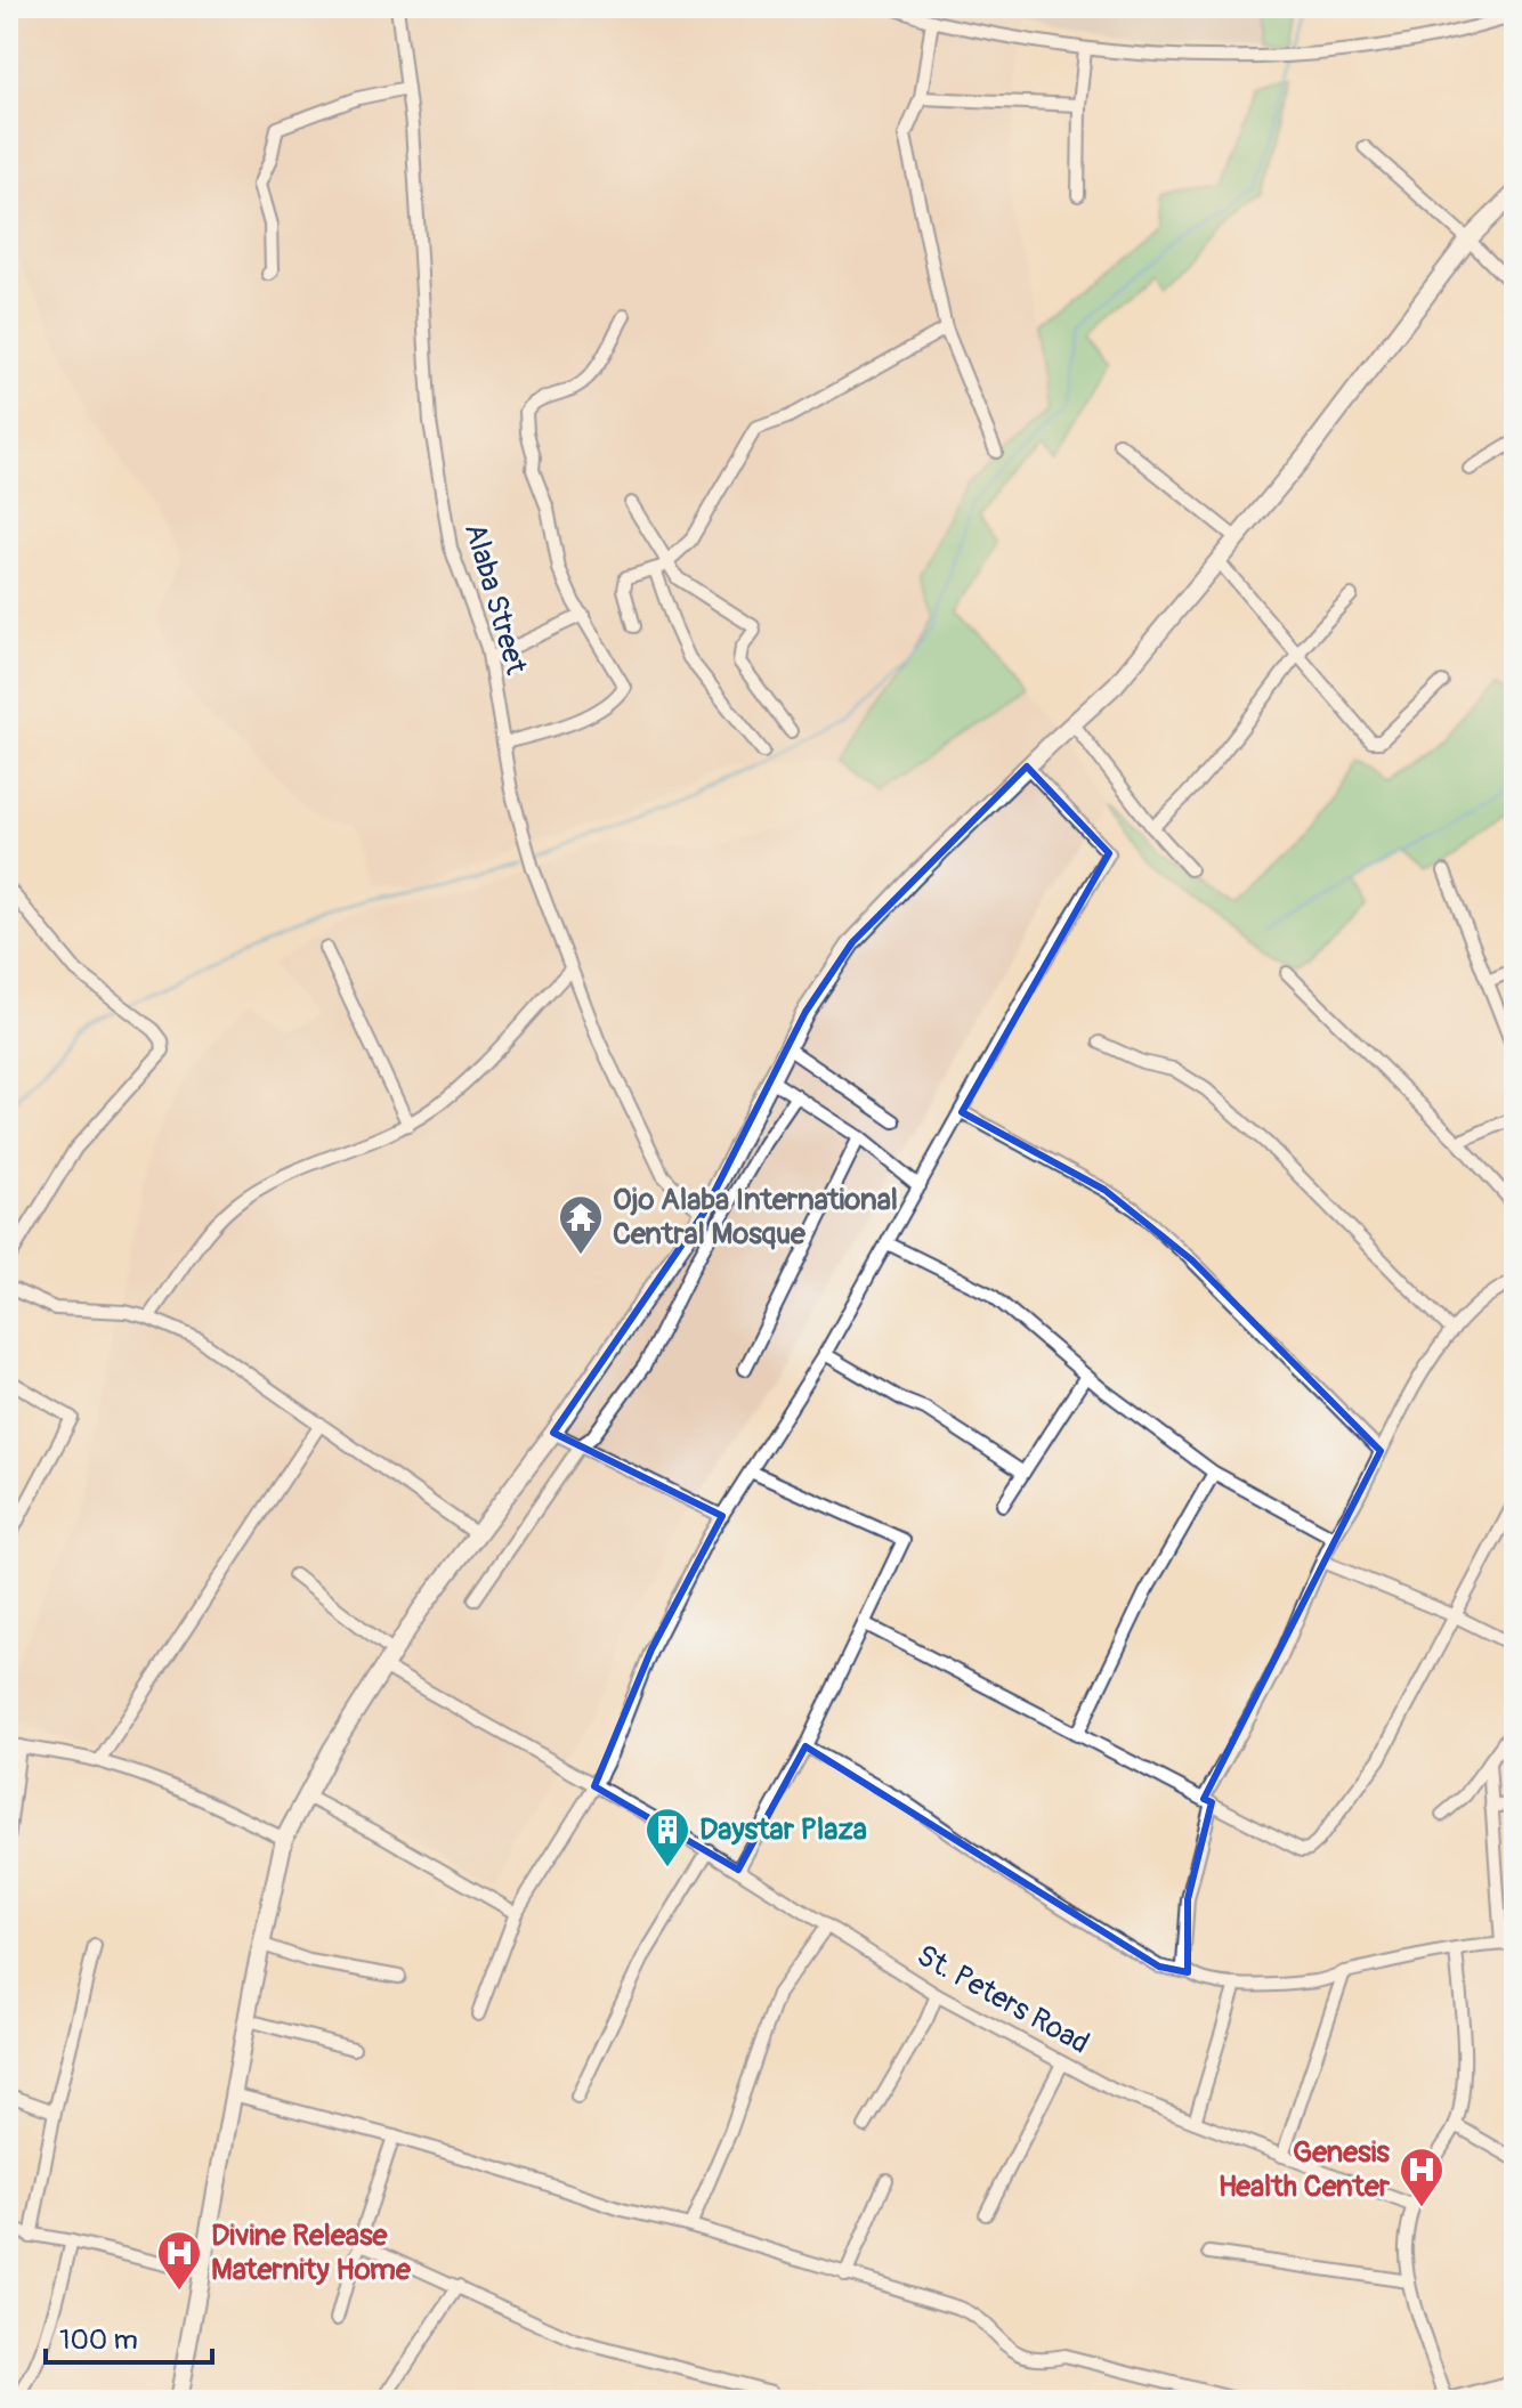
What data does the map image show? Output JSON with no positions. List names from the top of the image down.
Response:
{
  "streets": {
    "street": ["Alaba Street", "St. Peters Road"]
  },
  "places": {
    "temple": ["Ojo Alaba International Central Mosque"],
    "building": ["Daystar Plaza"],
    "hospital": ["Genesis Health Center", "Divine Release Maternity Home"]
  },
  "scale_bar": "100 m"
}
